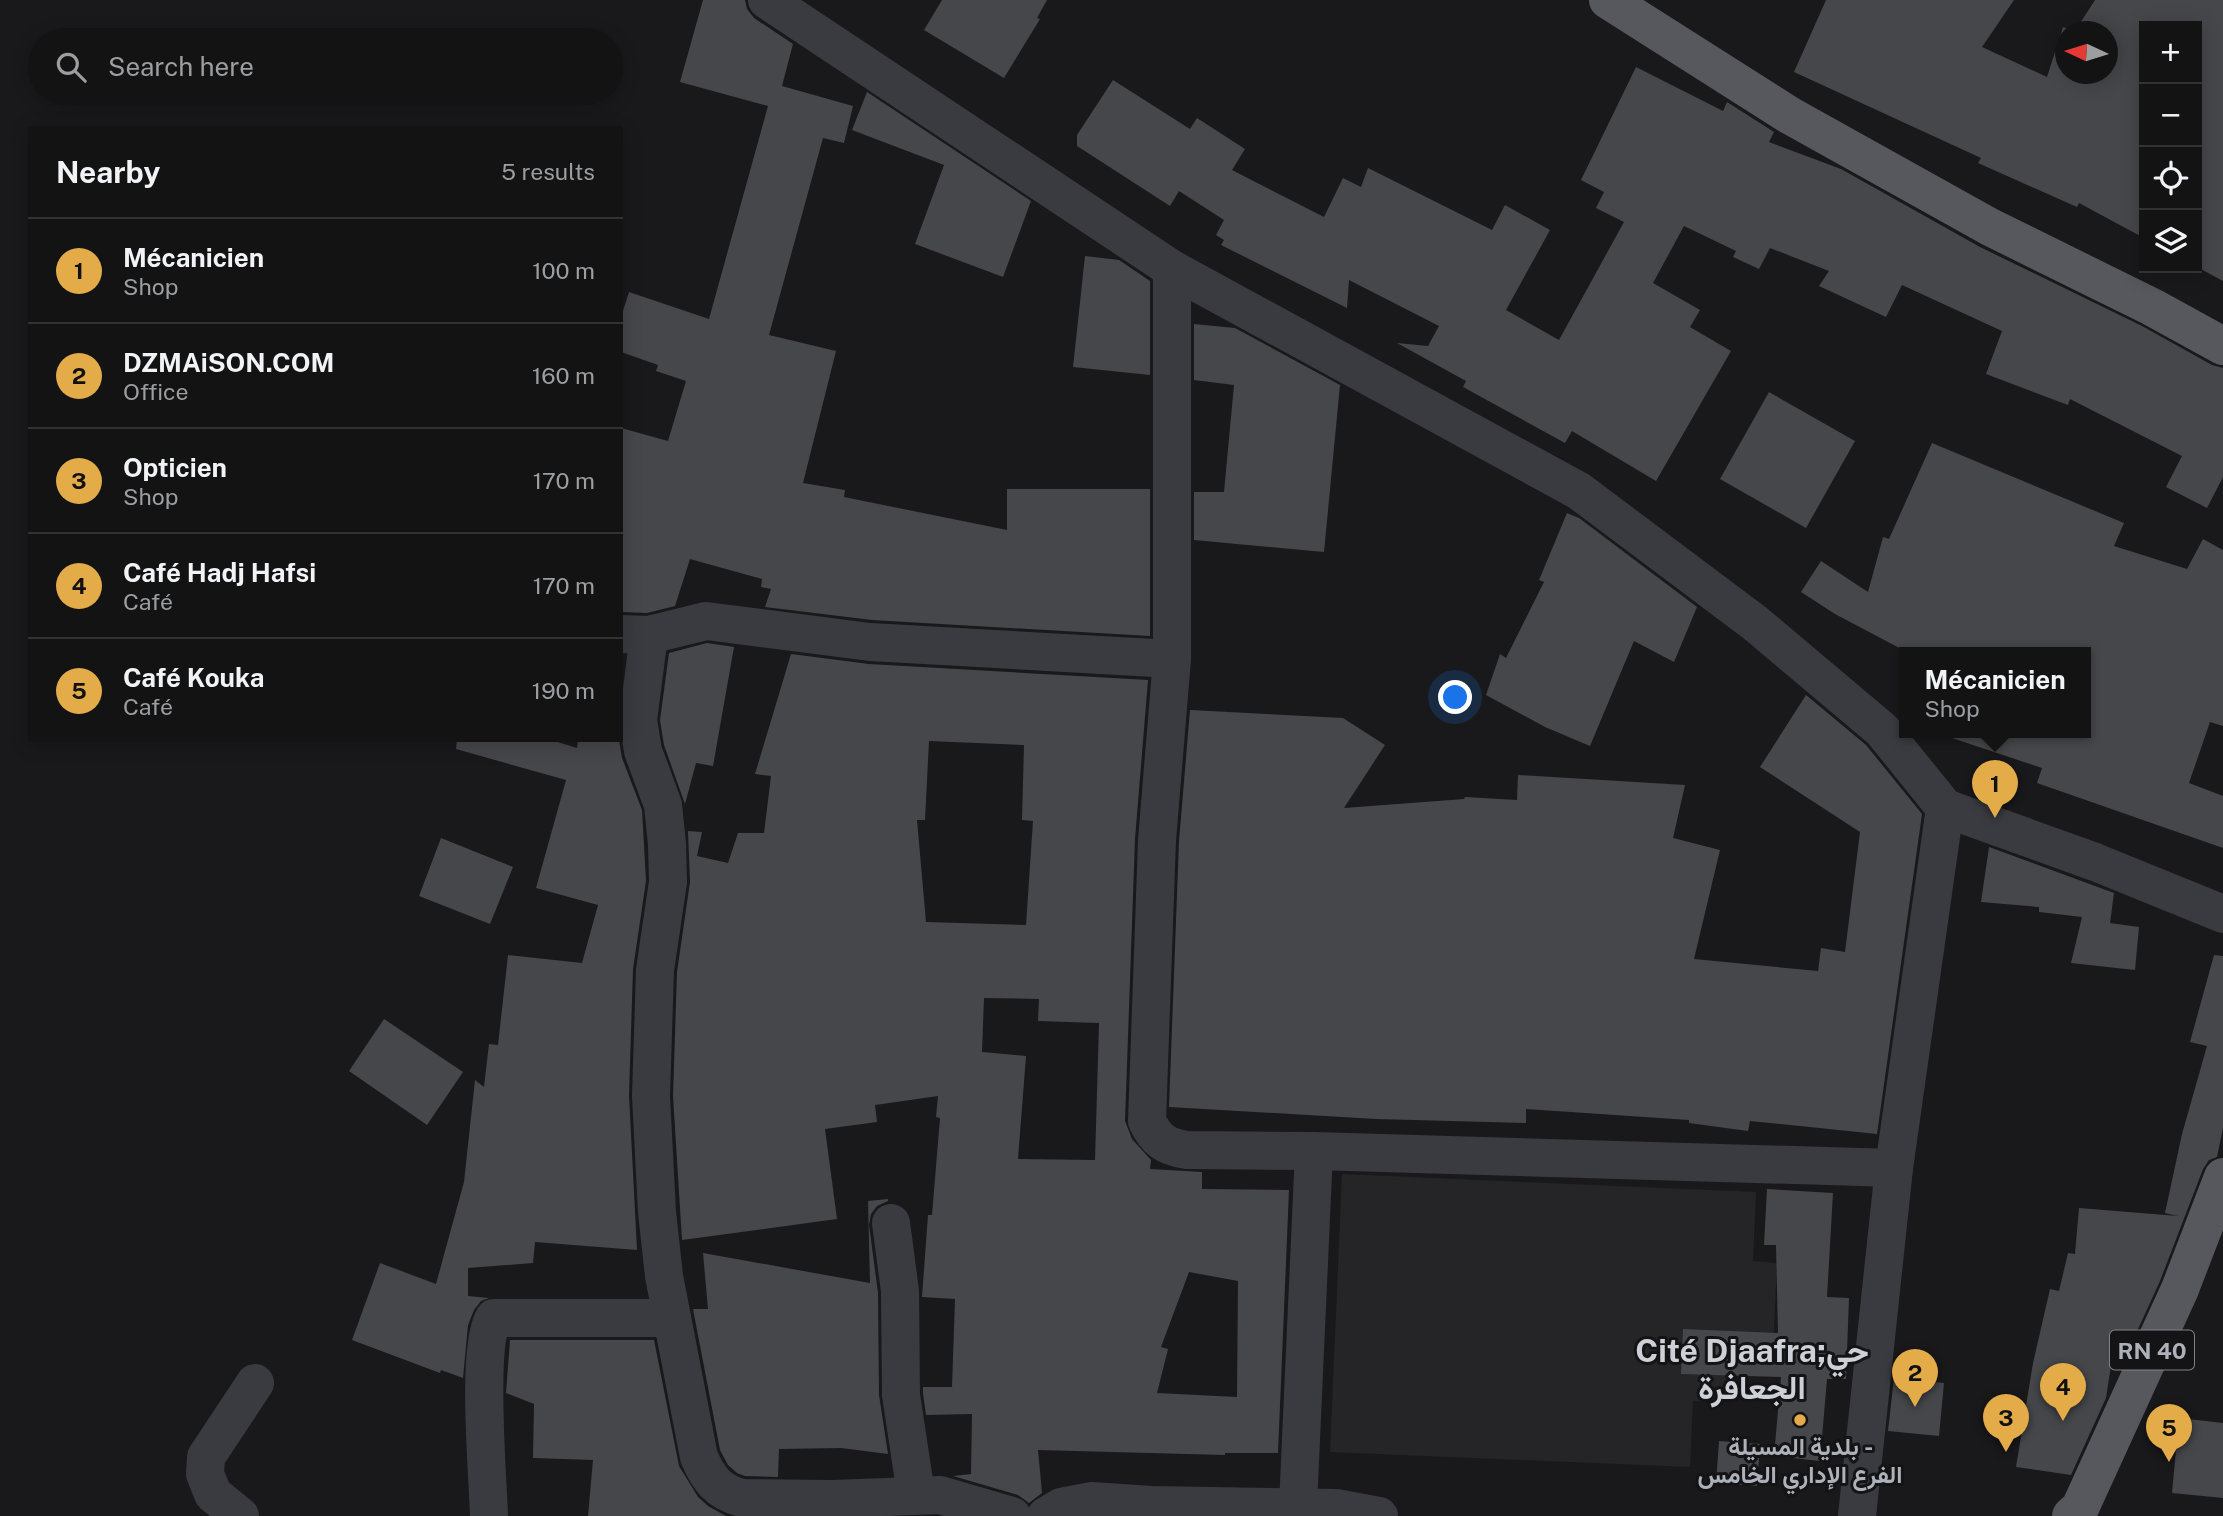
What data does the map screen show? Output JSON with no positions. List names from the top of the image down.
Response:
{
  "streets": {
    "main road": ["RN 40"]
  },
  "districts": ["Cité Djaafra;حي الجعافرة"],
  "places": ["بلدية المسيلة - الفرع الإداري الخامس"],
  "north": "left",
  "page": {
    "map_buttons": ["+", "−"],
    "search": "Search here",
    "heading": ["Nearby", "5 results"],
    "list": [
      {
        "mark": "1",
        "name": "Mécanicien",
        "note": "Shop",
        "value": "100 m"
      },
      {
        "mark": "2",
        "name": "DZMAiSON.COM",
        "note": "Office",
        "value": "160 m"
      },
      {
        "mark": "3",
        "name": "Opticien",
        "note": "Shop",
        "value": "170 m"
      },
      {
        "mark": "4",
        "name": "Café Hadj Hafsi",
        "note": "Café",
        "value": "170 m"
      },
      {
        "mark": "5",
        "name": "Café Kouka",
        "note": "Café",
        "value": "190 m"
      }
    ],
    "popup": ["Mécanicien", "Shop"],
    "pins": [
      "1",
      "2",
      "4",
      "3",
      "5"
    ]
  }
}
